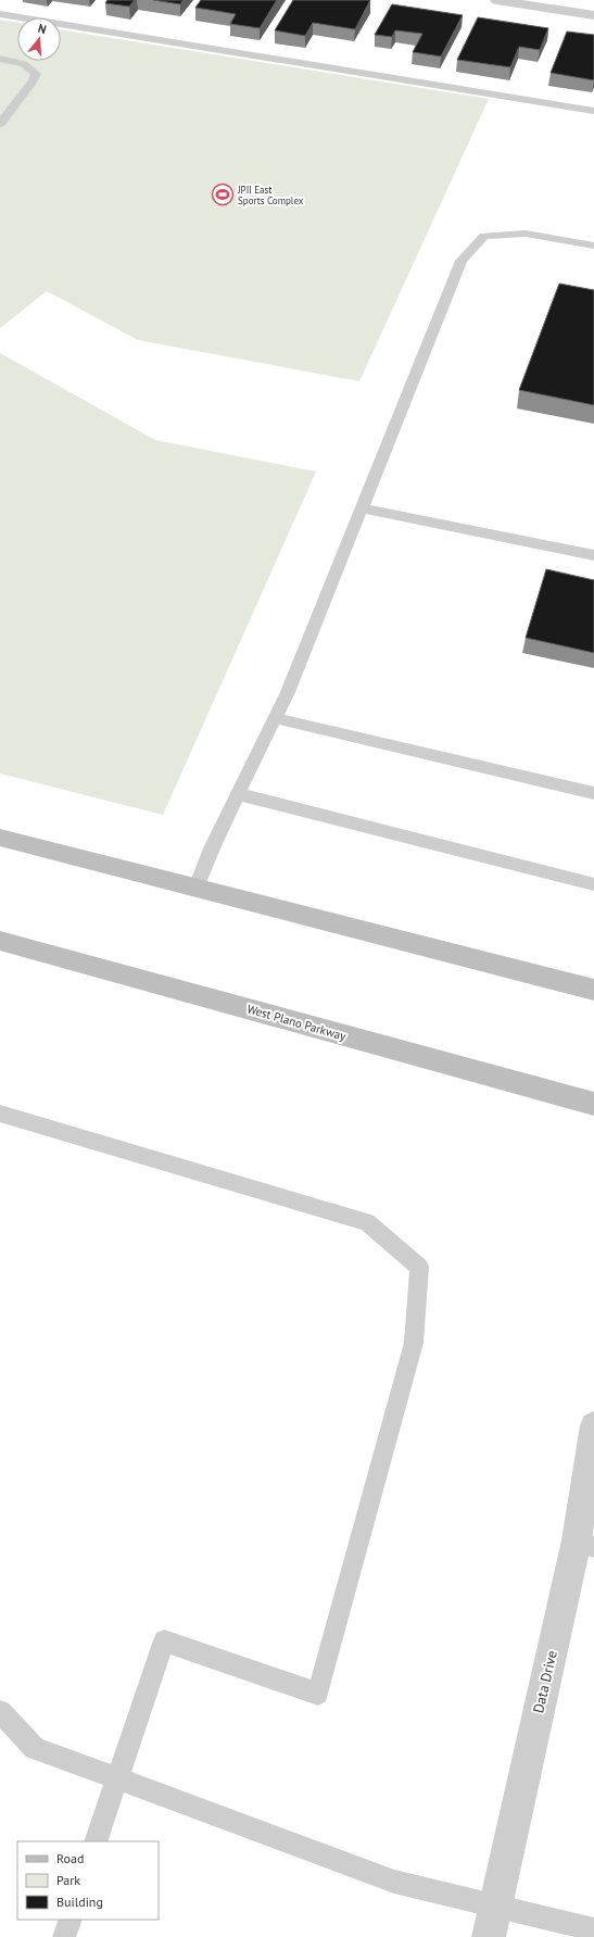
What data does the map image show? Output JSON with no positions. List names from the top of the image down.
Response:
{
  "streets": {
    "main road": ["West Plano Parkway"],
    "street": ["Data Drive"]
  },
  "places": {
    "sports": ["JPII East Sports Complex"]
  },
  "legend": ["Road", "Park", "Building"],
  "north": "top"
}
